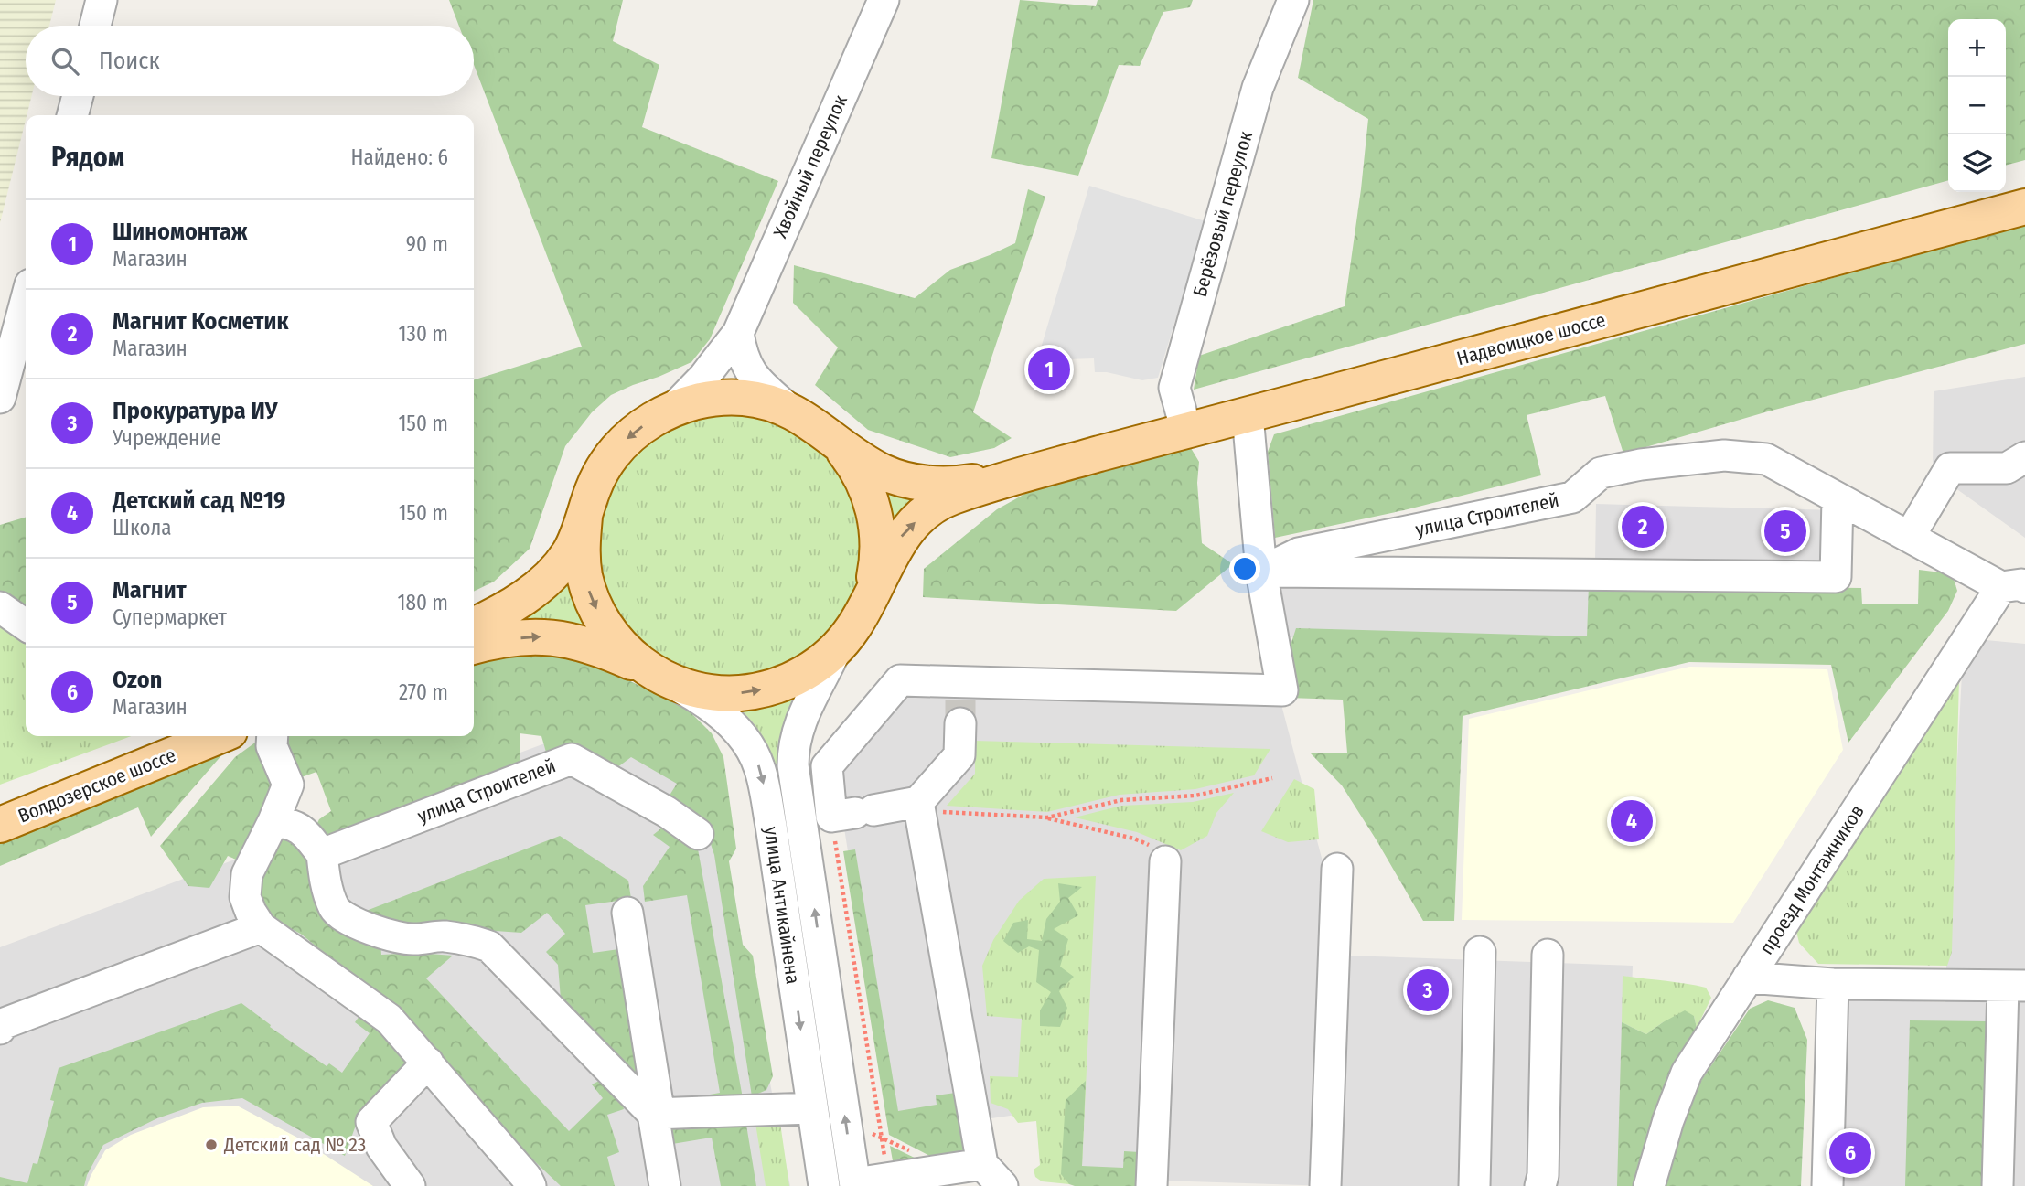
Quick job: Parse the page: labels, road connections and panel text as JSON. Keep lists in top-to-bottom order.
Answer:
{
  "streets": {
    "main road": ["Надвоицкое шоссе", "Волдозерское шоссе"],
    "street": [
      "Хвойный переулок",
      "Берёзовый переулок",
      "улица Строителей",
      "проезд Монтажников",
      "улица Антикайнена"
    ]
  },
  "crossings": [
    ["Берёзовый переулок", "Надвоицкое шоссе"],
    ["улица Строителей", "проезд Монтажников"]
  ],
  "places": ["Детский сад № 23"],
  "page": {
    "map_buttons": ["+", "−"],
    "search": "Поиск",
    "heading": ["Рядом", "Найдено: 6"],
    "list": [
      {
        "mark": "1",
        "name": "Шиномонтаж",
        "note": "Магазин",
        "value": "90 m"
      },
      {
        "mark": "2",
        "name": "Магнит Косметик",
        "note": "Магазин",
        "value": "130 m"
      },
      {
        "mark": "3",
        "name": "Прокуратура ИУ",
        "note": "Учреждение",
        "value": "150 m"
      },
      {
        "mark": "4",
        "name": "Детский сад №19",
        "note": "Школа",
        "value": "150 m"
      },
      {
        "mark": "5",
        "name": "Магнит",
        "note": "Супермаркет",
        "value": "180 m"
      },
      {
        "mark": "6",
        "name": "Ozon",
        "note": "Магазин",
        "value": "270 m"
      }
    ],
    "pins": [
      "1",
      "2",
      "5",
      "4",
      "3",
      "6"
    ]
  }
}
